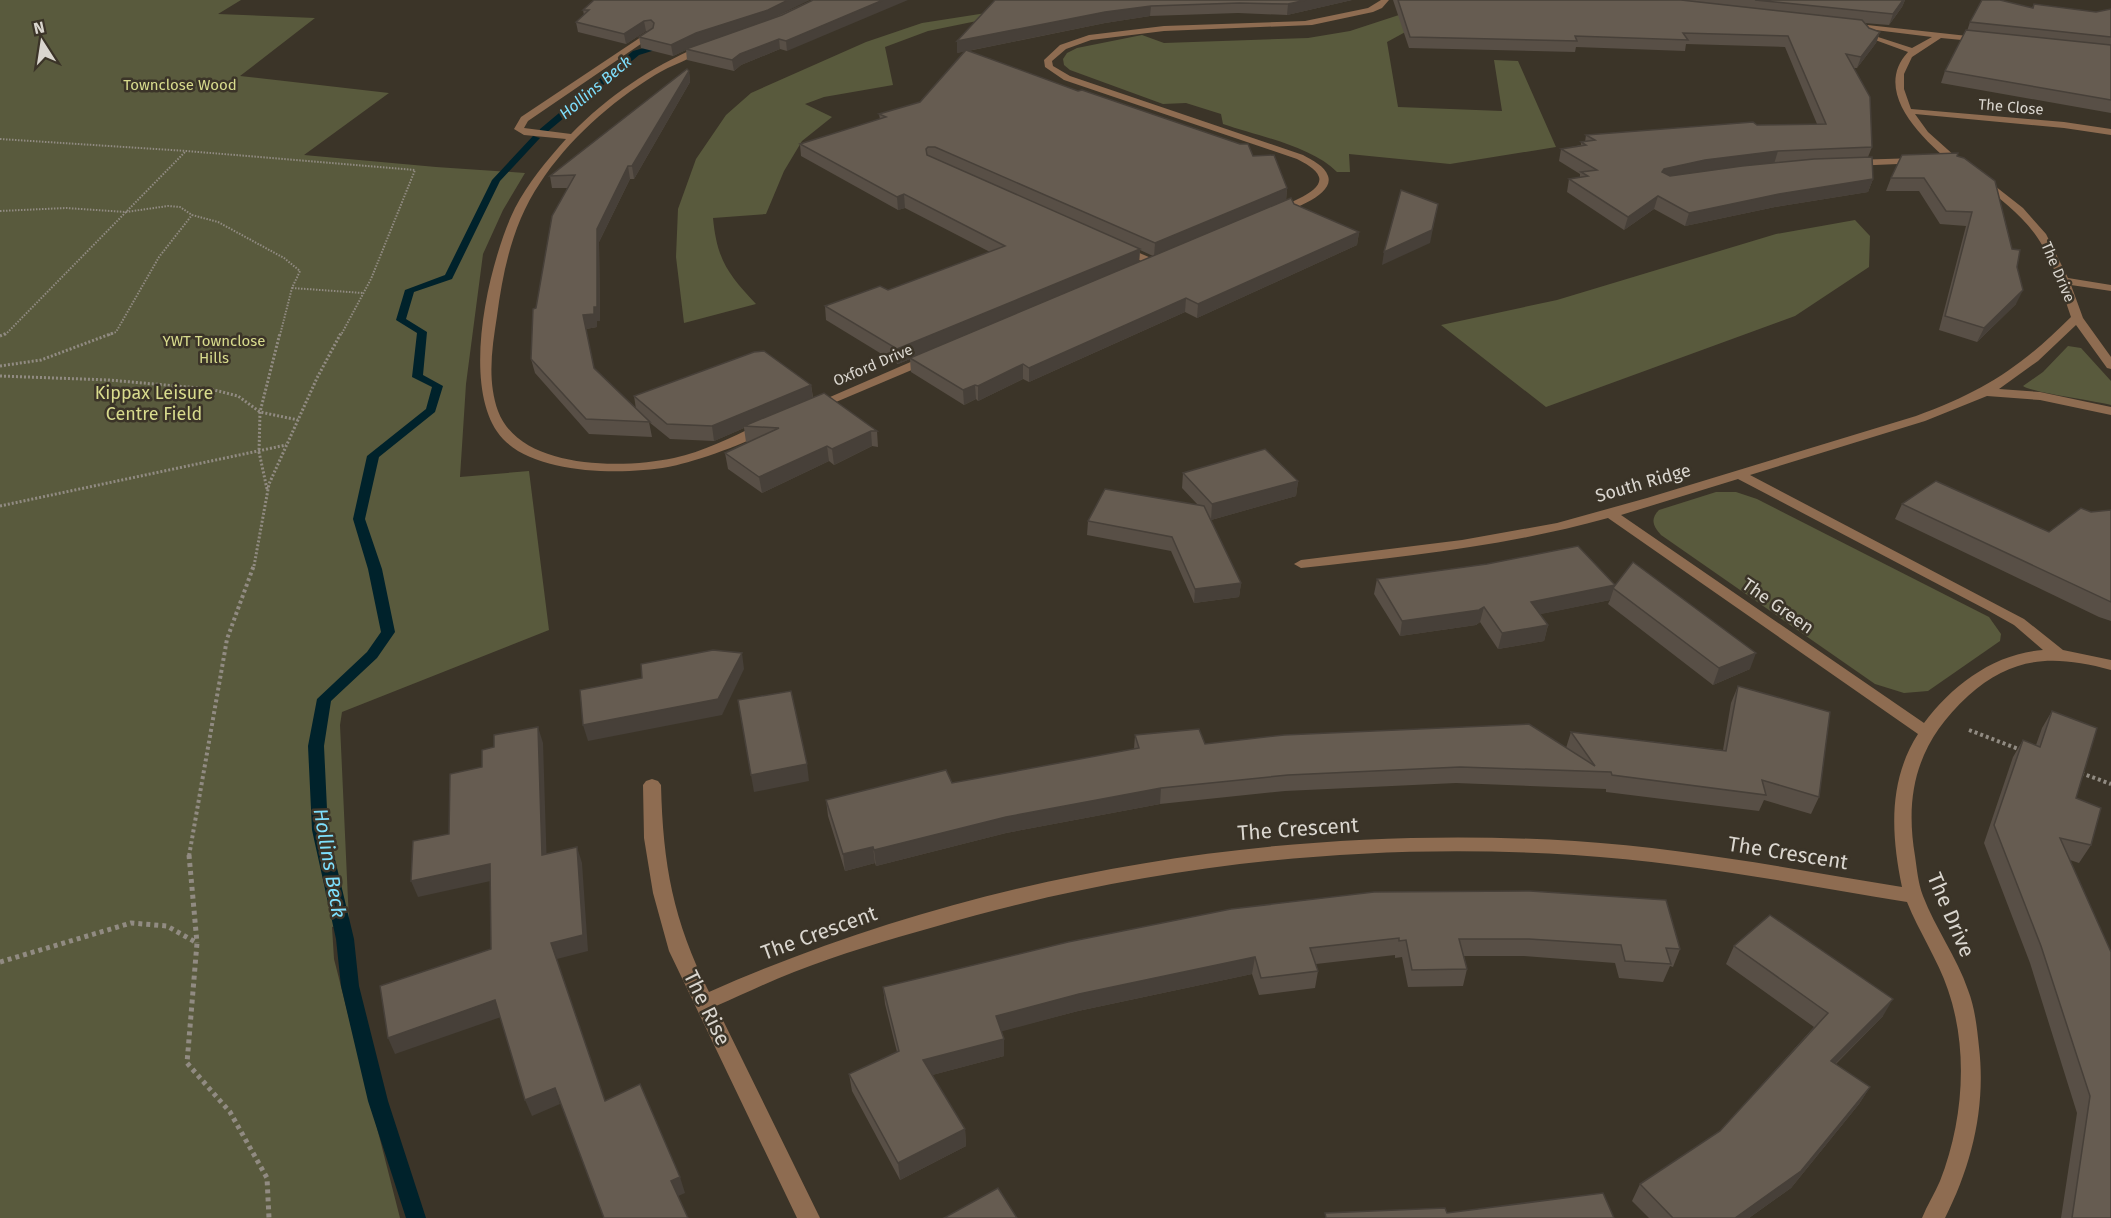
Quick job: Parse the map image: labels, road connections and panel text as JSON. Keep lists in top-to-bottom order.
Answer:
{
  "streets": {
    "street": [
      "The Close",
      "The Drive",
      "Oxford Drive",
      "South Ridge",
      "The Green",
      "The Crescent",
      "The Rise"
    ]
  },
  "crossings": [
    ["The Close", "The Drive"],
    ["The Drive", "South Ridge"],
    ["The Drive", "The Green"],
    ["The Drive", "The Crescent"],
    ["South Ridge", "The Green"],
    ["The Crescent", "The Rise"]
  ],
  "water": ["Hollins Beck"],
  "parks": ["Townclose Wood", "YWT Townclose Hills", "Kippax Leisure Centre Field"],
  "north": "top"
}
